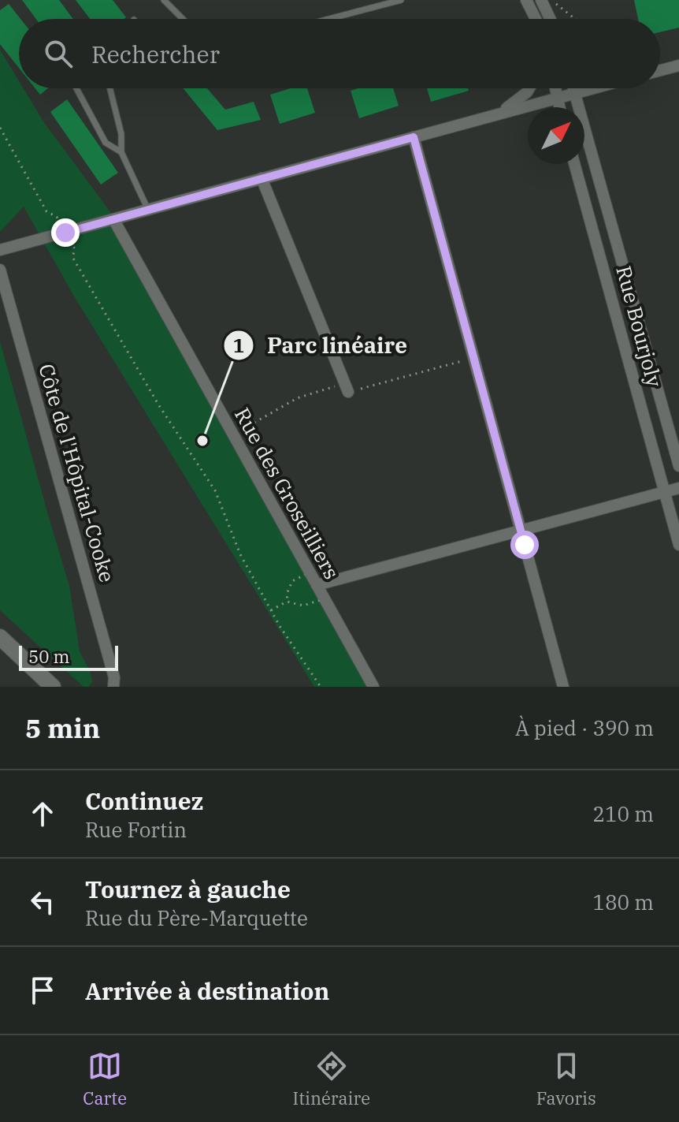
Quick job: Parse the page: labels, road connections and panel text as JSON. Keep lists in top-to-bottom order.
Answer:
{
  "streets": {
    "street": ["Rue Bourjoly", "Côte de l'Hôpital-Cooke", "Rue des Groseilliers"]
  },
  "places": ["Parc linéaire"],
  "scale_bar": "50 m",
  "north": "top right",
  "page": {
    "search": "Rechercher",
    "scale": "50 m",
    "heading": ["5 min", "À pied · 390 m"],
    "list": [
      ["Continuez", "Rue Fortin", "210 m"],
      ["Tournez à gauche", "Rue du Père-Marquette", "180 m"],
      "Arrivée à destination"
    ],
    "nav": ["Carte", "Itinéraire", "Favoris"]
  }
}
